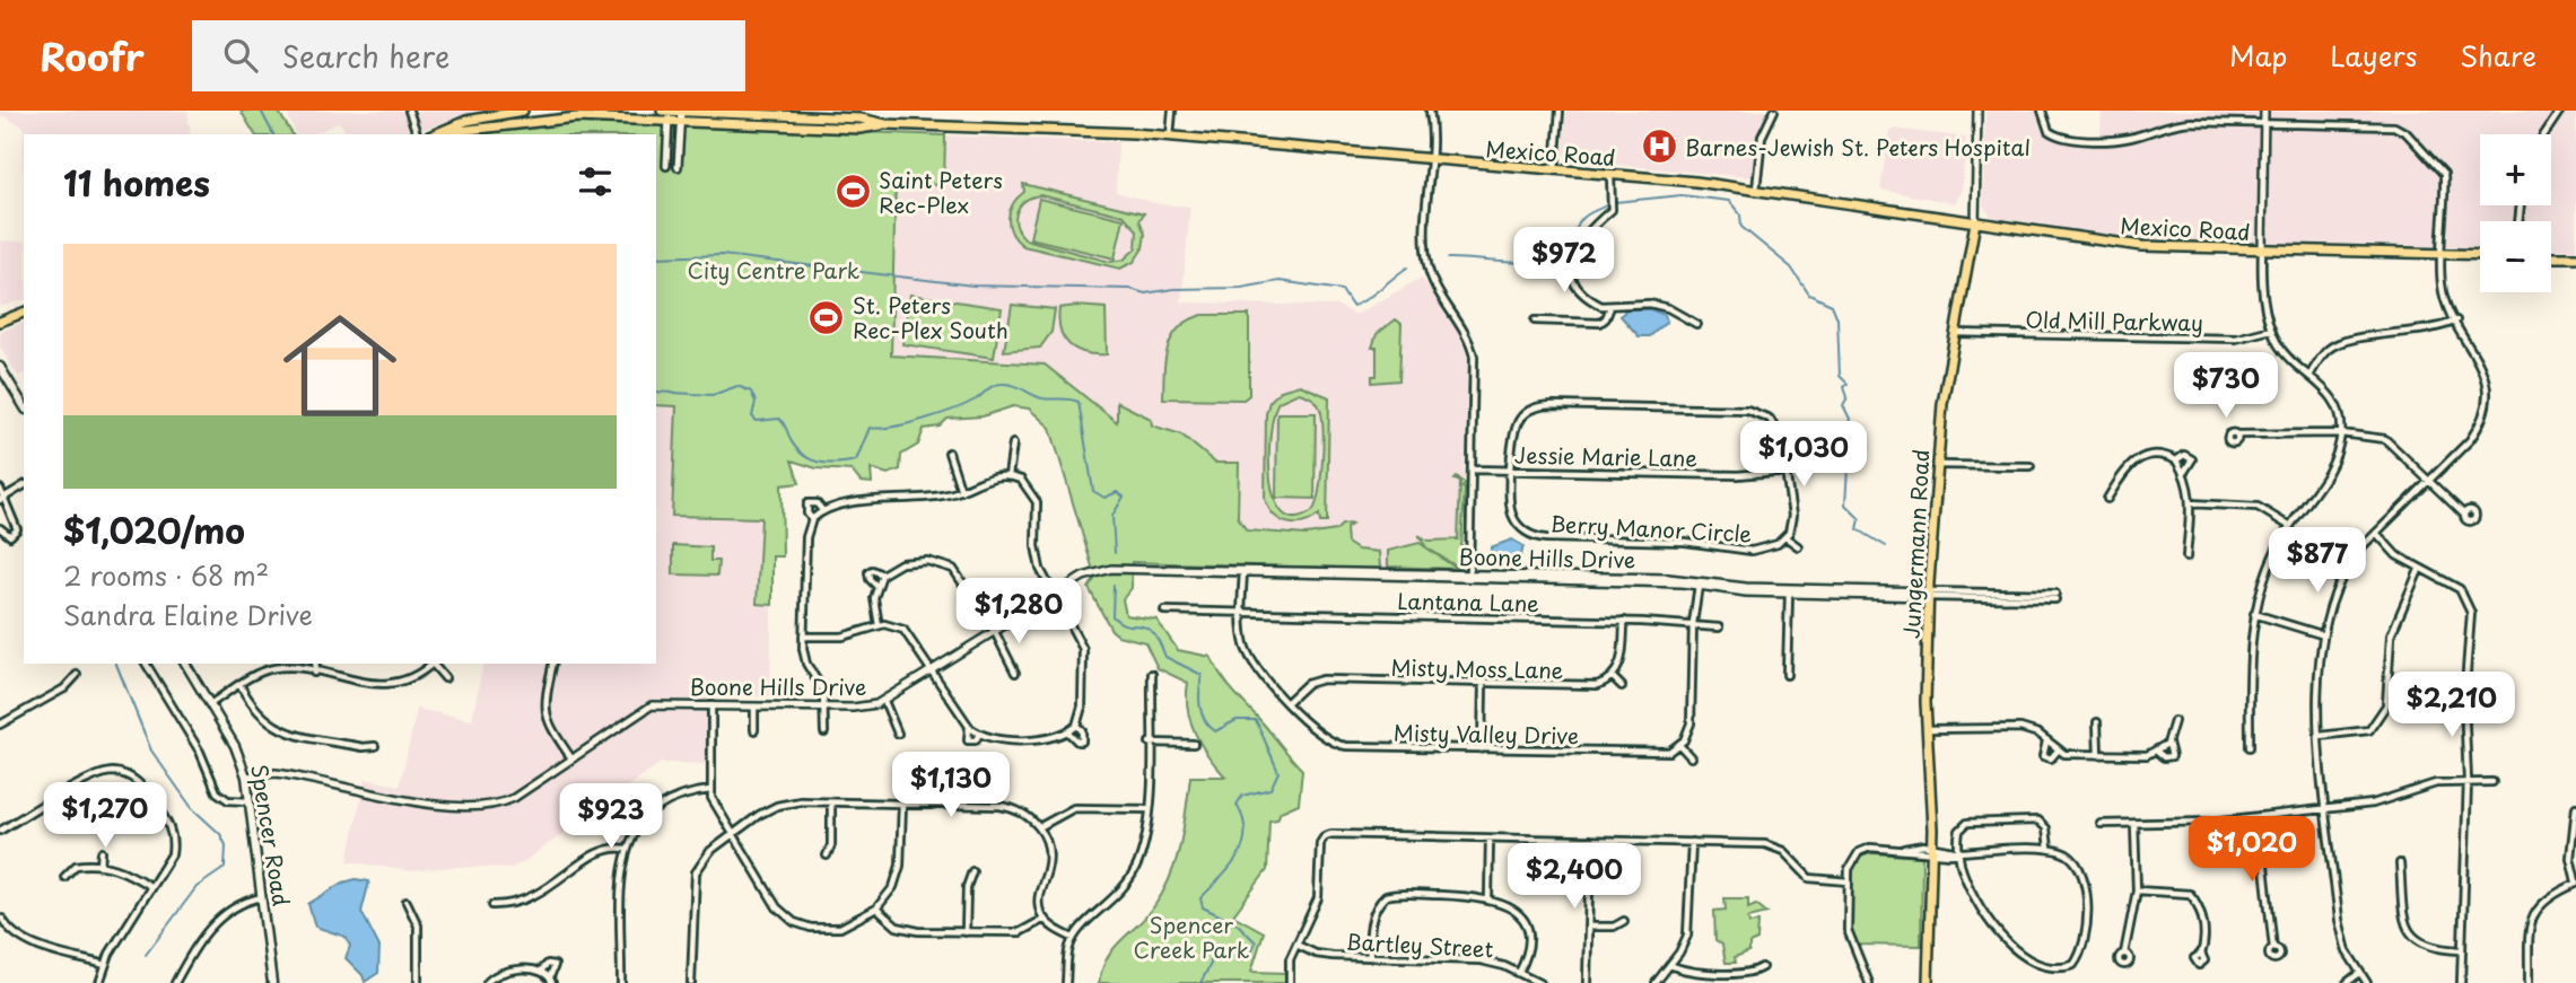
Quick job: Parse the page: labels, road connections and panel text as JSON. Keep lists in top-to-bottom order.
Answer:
{
  "streets": {
    "main road": ["Mexico Road", "Jungermann Road", "Spencer Road"],
    "street": [
      "Old Mill Parkway",
      "Jessie Marie Lane",
      "Berry Manor Circle",
      "Boone Hills Drive",
      "Lantana Lane",
      "Misty Moss Lane",
      "Misty Valley Drive",
      "Bartley Street"
    ]
  },
  "crossings": [
    ["Mexico Road", "Jungermann Road"],
    ["Old Mill Parkway", "Jungermann Road"],
    ["Jessie Marie Lane", "Berry Manor Circle"],
    ["Jungermann Road", "Boone Hills Drive"],
    ["Boone Hills Drive", "Misty Valley Drive"],
    ["Boone Hills Drive", "Spencer Road"],
    ["Lantana Lane", "Misty Valley Drive"],
    ["Misty Moss Lane", "Misty Valley Drive"]
  ],
  "parks": ["City Centre Park", "Spencer Creek Park"],
  "places": {
    "hospital": ["Barnes-Jewish St. Peters Hospital"],
    "sports": ["Saint Peters Rec-Plex", "St. Peters Rec-Plex South"]
  },
  "page": {
    "header": "Roofr",
    "search": "Search here",
    "nav": ["Map", "Layers", "Share"],
    "map_buttons": ["+", "−"],
    "heading": "11 homes",
    "price": [
      "$972",
      "$730",
      "$1,030",
      "$877",
      "$1,280",
      "$2,210",
      "$1,130",
      "$1,270",
      "$923",
      "$1,020",
      "$2,400"
    ],
    "list": [
      {
        "name": "$1,020/mo",
        "note": "2 rooms · 68 m² · Sandra Elaine Drive"
      }
    ]
  }
}
